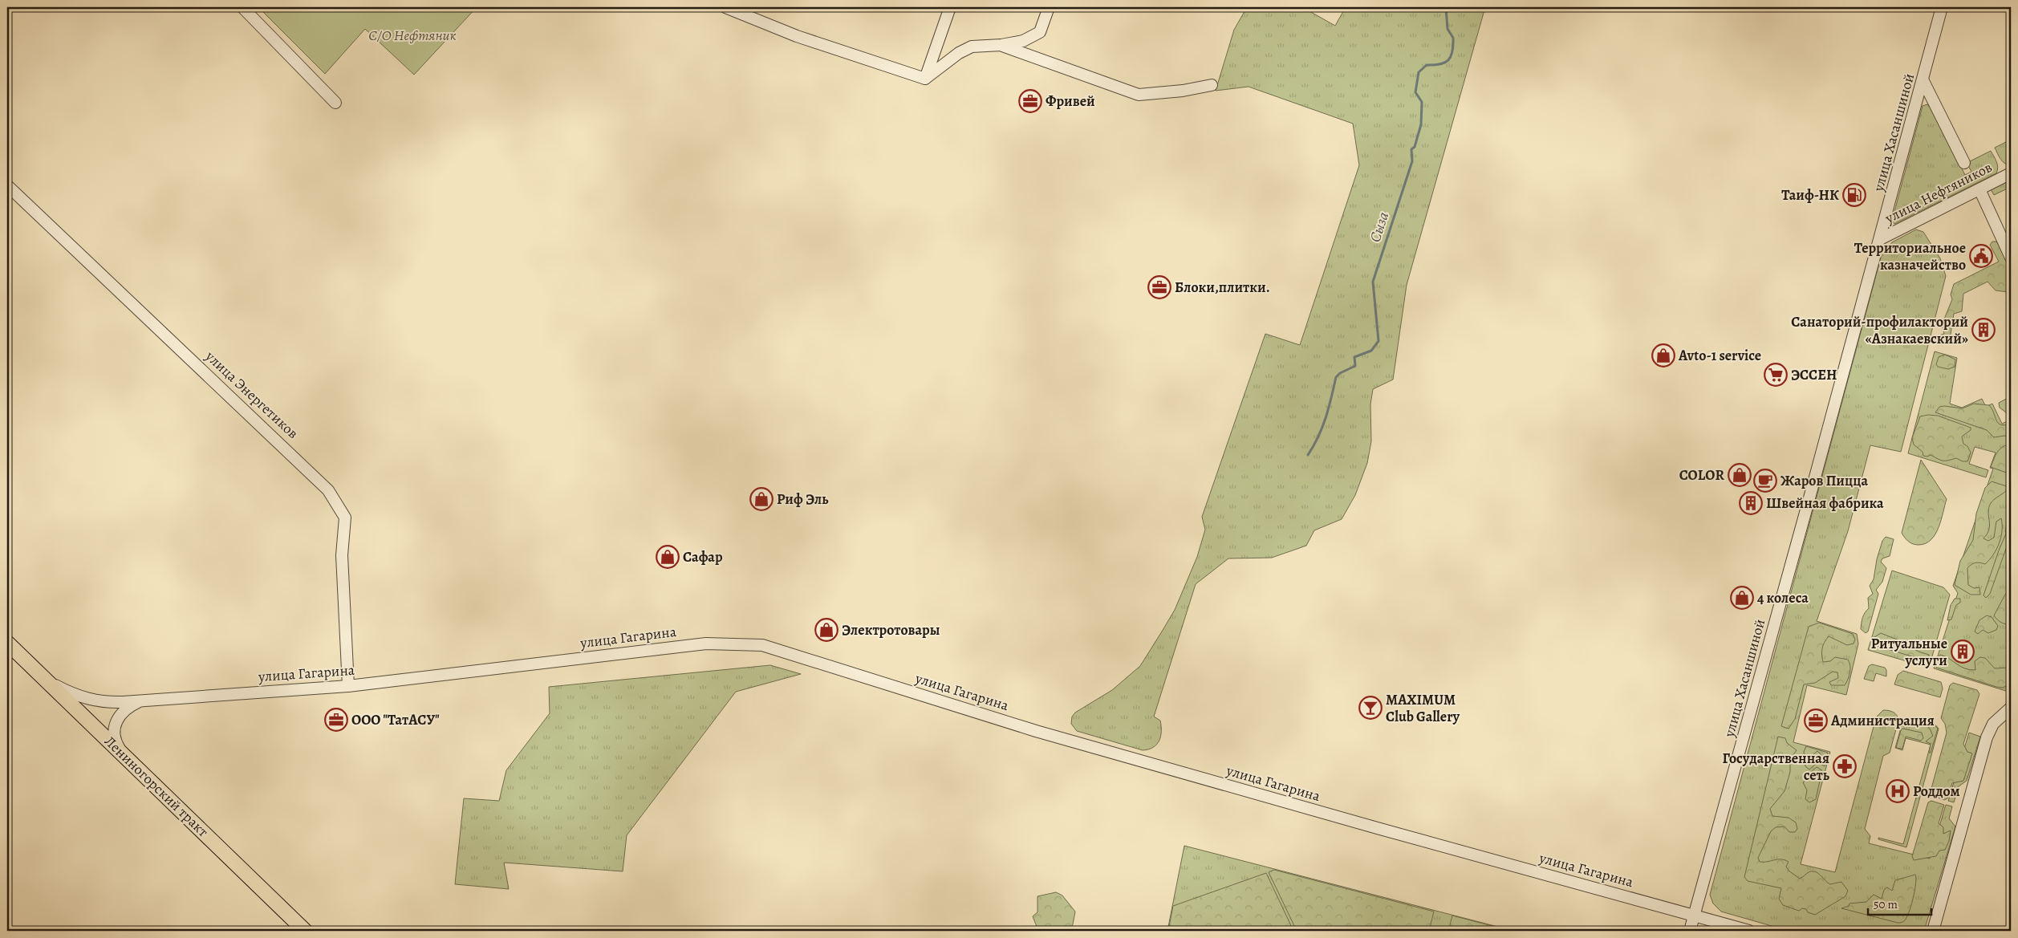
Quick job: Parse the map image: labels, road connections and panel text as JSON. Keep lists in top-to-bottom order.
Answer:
{
  "streets": {
    "main road": ["Лениногорский тракт"],
    "street": [
      "улица Хасаншиной",
      "улица Нефтяников",
      "улица Энергетиков",
      "улица Гагарина"
    ]
  },
  "crossings": [
    ["улица Хасаншиной", "улица Нефтяников"],
    ["улица Хасаншиной", "улица Гагарина"],
    ["улица Энергетиков", "улица Гагарина"],
    ["улица Гагарина", "Лениногорский тракт"]
  ],
  "water": ["Сыза"],
  "parks": ["С/О Нефтяник"],
  "places": {
    "office": [
      "Фривей",
      "Блоки,плитки.",
      "ООО \"ТатАСУ\"",
      "Администрация"
    ],
    "fuel station": ["Таиф-НК"],
    "public building": ["Территориальное казначейство"],
    "building": ["Санаторий-профилакторий «Азнакаевский»", "Швейная фабрика", "Ритуальные услуги"],
    "shop": [
      "Avto-1 service",
      "COLOR",
      "Риф Эль",
      "Сафар",
      "4 колеса",
      "Электротовары"
    ],
    "supermarket": ["ЭССЕН"],
    "cafe": ["Жаров Пицца"],
    "bar": ["MAXIMUM Club Gallery"],
    "pharmacy": ["Государственная сеть"],
    "hospital": ["Роддом"]
  },
  "scale_bar": "50 m"
}
